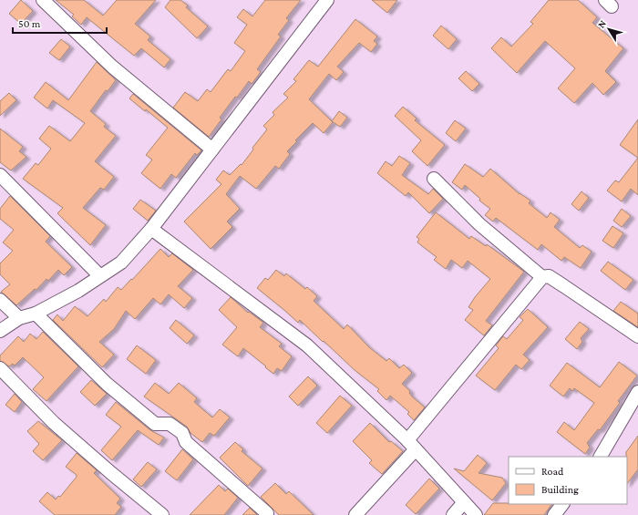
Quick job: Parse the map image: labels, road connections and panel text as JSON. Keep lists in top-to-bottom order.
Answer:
{
  "legend": ["Road", "Building"],
  "scale_bar": "50 m",
  "north": "top left"
}
